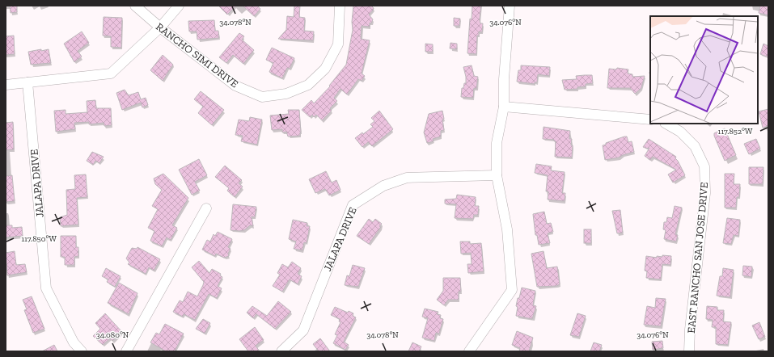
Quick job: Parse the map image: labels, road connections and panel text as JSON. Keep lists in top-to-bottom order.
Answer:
{
  "streets": {
    "street": ["RANCHO SIMI DRIVE", "JALAPA DRIVE", "EAST RANCHO SAN JOSE DRIVE"]
  },
  "coordinates": [
    "34.078°N",
    "34.076°N",
    "117.852°W",
    "117.850°W",
    "34.080°N"
  ]
}
